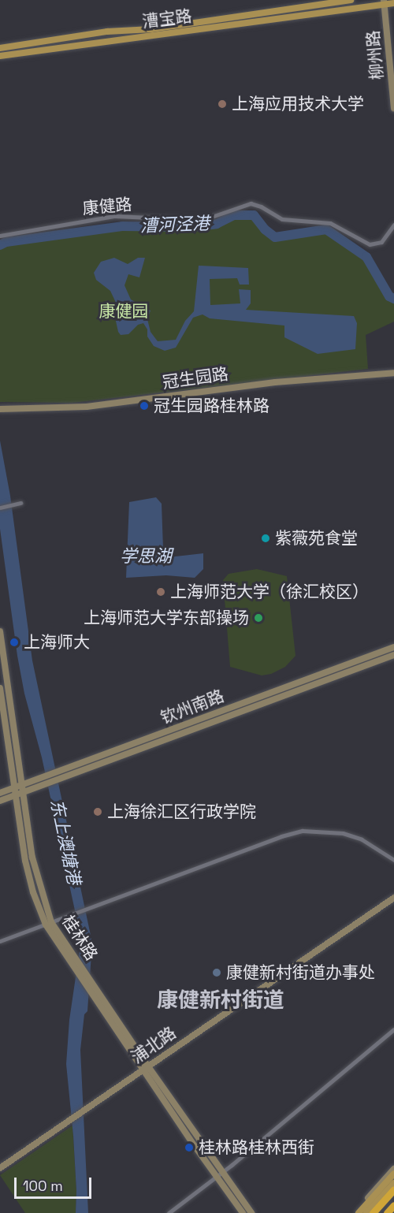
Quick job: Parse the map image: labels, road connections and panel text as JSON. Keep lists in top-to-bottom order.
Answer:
{
  "streets": {
    "main road": ["漕宝路"],
    "street": [
      "柳州路",
      "康健路",
      "冠生园路",
      "钦州南路",
      "桂林路",
      "浦北路"
    ]
  },
  "crossings": [
    ["漕宝路", "柳州路"],
    ["钦州南路", "桂林路"],
    ["桂林路", "浦北路"]
  ],
  "districts": ["康健新村街道"],
  "water": ["漕河泾港", "学思湖", "东上澳塘港"],
  "parks": ["康健园"],
  "places": [
    "上海应用技术大学",
    "冠生园路桂林路",
    "紫薇苑食堂",
    "上海师范大学（徐汇校区）",
    "上海师范大学东部操场",
    "上海师大",
    "上海徐汇区行政学院",
    "康健新村街道办事处",
    "桂林路桂林西街"
  ],
  "scale_bar": "100 m"
}
